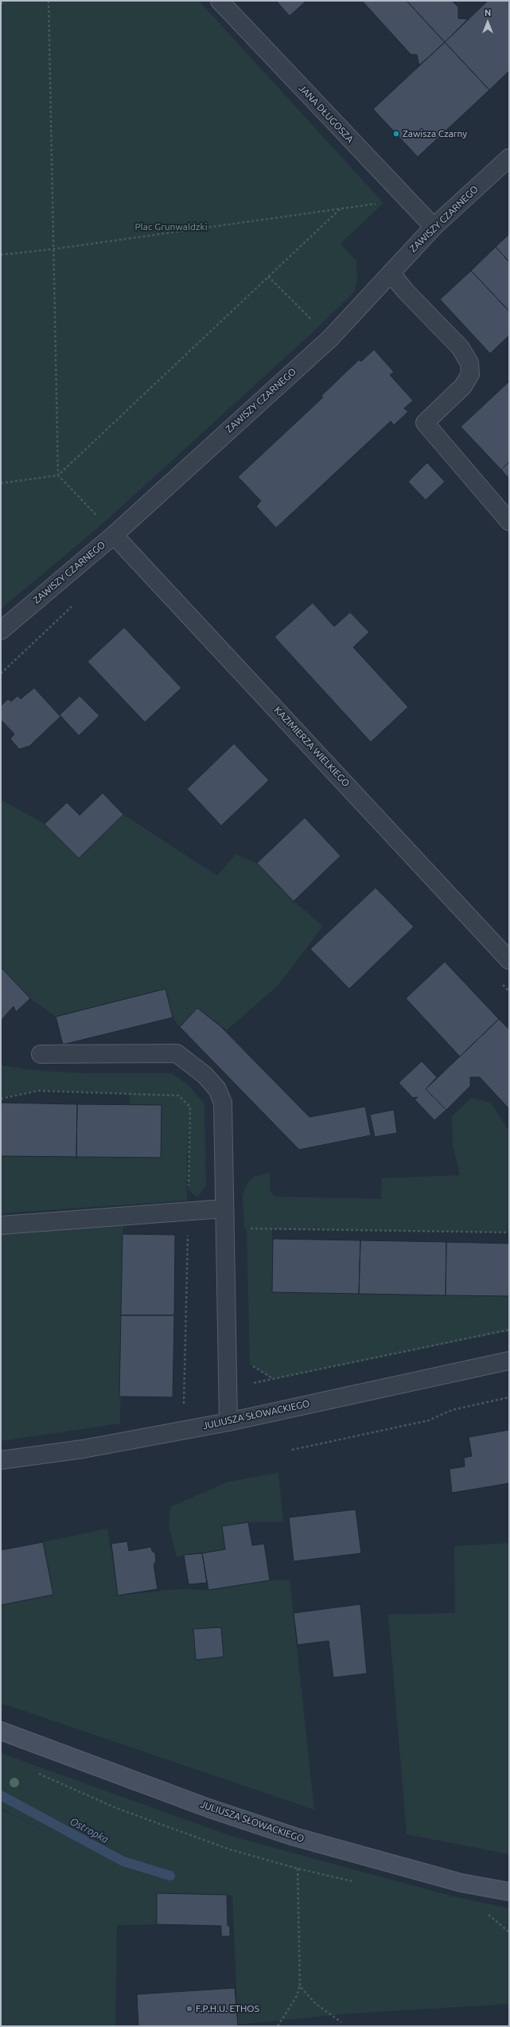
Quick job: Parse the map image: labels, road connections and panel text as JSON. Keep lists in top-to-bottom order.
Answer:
{
  "streets": {
    "main road": ["JULIUSZA SŁOWACKIEGO"],
    "street": ["JANA DŁUGOSZA", "ZAWISZY CZARNEGO", "KAZIMIERZA WIELKIEGO"]
  },
  "crossings": [
    ["JANA DŁUGOSZA", "ZAWISZY CZARNEGO"],
    ["ZAWISZY CZARNEGO", "KAZIMIERZA WIELKIEGO"]
  ],
  "water": ["Ostropka"],
  "parks": ["Plac Grunwaldzki"],
  "places": ["Zawisza Czarny", "F.P.H.U. ETHOS"],
  "north": "top"
}
